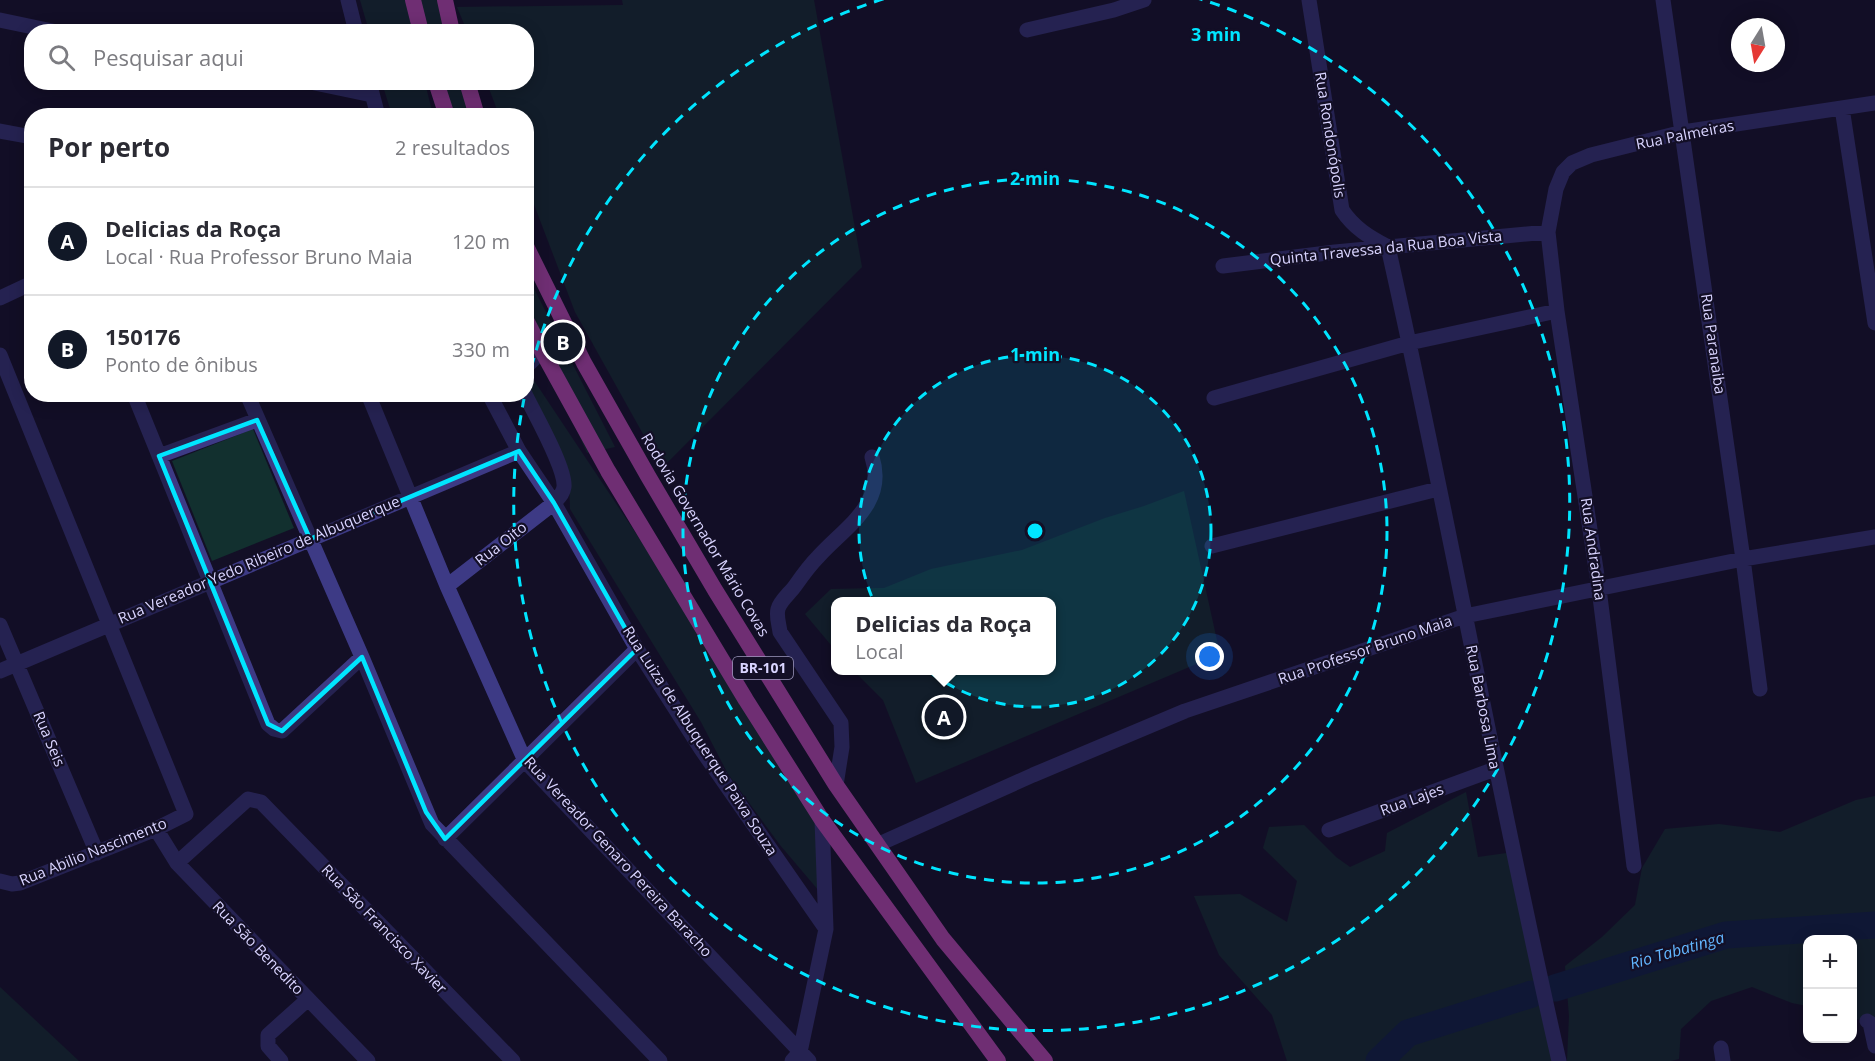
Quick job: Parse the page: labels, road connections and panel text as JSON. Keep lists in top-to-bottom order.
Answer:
{
  "streets": {
    "highway": ["Rodovia Governador Mário Covas", "BR-101"],
    "street": [
      "Rua Rondonópolis",
      "Rua Palmeiras",
      "Quinta Travessa da Rua Boa Vista",
      "Rua Paranaiba",
      "Rua Oito",
      "Rua Andradina",
      "Rua Vereador Yedo Ribeiro de Albuquerque",
      "Rua Professor Bruno Maia",
      "Rua Barbosa Lima",
      "Rua Seis",
      "Rua Luiza de Albuquerque Paiva Souza",
      "Rua Lajes",
      "Rua Abilio Nascimento",
      "Rua Vereador Genaro Pereira Baracho",
      "Rua São Francisco Xavier",
      "Rua São Benedito"
    ]
  },
  "crossings": [
    ["Rua Rondonópolis", "Quinta Travessa da Rua Boa Vista"],
    ["Rua Rondonópolis", "Rua Barbosa Lima"],
    ["Rua Palmeiras", "Quinta Travessa da Rua Boa Vista"],
    ["Rua Palmeiras", "Rua Paranaiba"],
    ["Rua Palmeiras", "Rua Andradina"],
    ["Quinta Travessa da Rua Boa Vista", "Rua Andradina"],
    ["Quinta Travessa da Rua Boa Vista", "Rua Barbosa Lima"],
    ["Rua Paranaiba", "Rua Professor Bruno Maia"],
    ["Rodovia Governador Mário Covas", "Rua Professor Bruno Maia"],
    ["Rua Oito", "Rua Luiza de Albuquerque Paiva Souza"],
    ["Rua Oito", "Rua Vereador Genaro Pereira Baracho"],
    ["Rua Andradina", "Rua Professor Bruno Maia"],
    ["Rua Vereador Yedo Ribeiro de Albuquerque", "Rua Seis"],
    ["Rua Vereador Yedo Ribeiro de Albuquerque", "Rua Luiza de Albuquerque Paiva Souza"],
    ["Rua Vereador Yedo Ribeiro de Albuquerque", "Rua Abilio Nascimento"],
    ["Rua Vereador Yedo Ribeiro de Albuquerque", "Rua Vereador Genaro Pereira Baracho"],
    ["Rua Professor Bruno Maia", "Rua Barbosa Lima"],
    ["Rua Barbosa Lima", "Rua Lajes"],
    ["Rua Seis", "Rua Abilio Nascimento"],
    ["Rua Abilio Nascimento", "Rua São Benedito"],
    ["Rua São Francisco Xavier", "Rua São Benedito"]
  ],
  "water": ["Rio Tabatinga"],
  "north": "bottom",
  "page": {
    "search": "Pesquisar aqui",
    "heading": ["Por perto", "2 resultados"],
    "list": [
      {
        "mark": "A",
        "name": "Delicias da Roça",
        "note": "Local · Rua Professor Bruno Maia",
        "value": "120 m"
      },
      {
        "mark": "B",
        "name": "150176",
        "note": "Ponto de ônibus",
        "value": "330 m"
      }
    ],
    "pins": ["B", "A"],
    "popup": ["Delicias da Roça", "Local"],
    "map_buttons": ["+", "−"]
  },
  "rings": ["3 min", "2 min", "1 min"]
}
